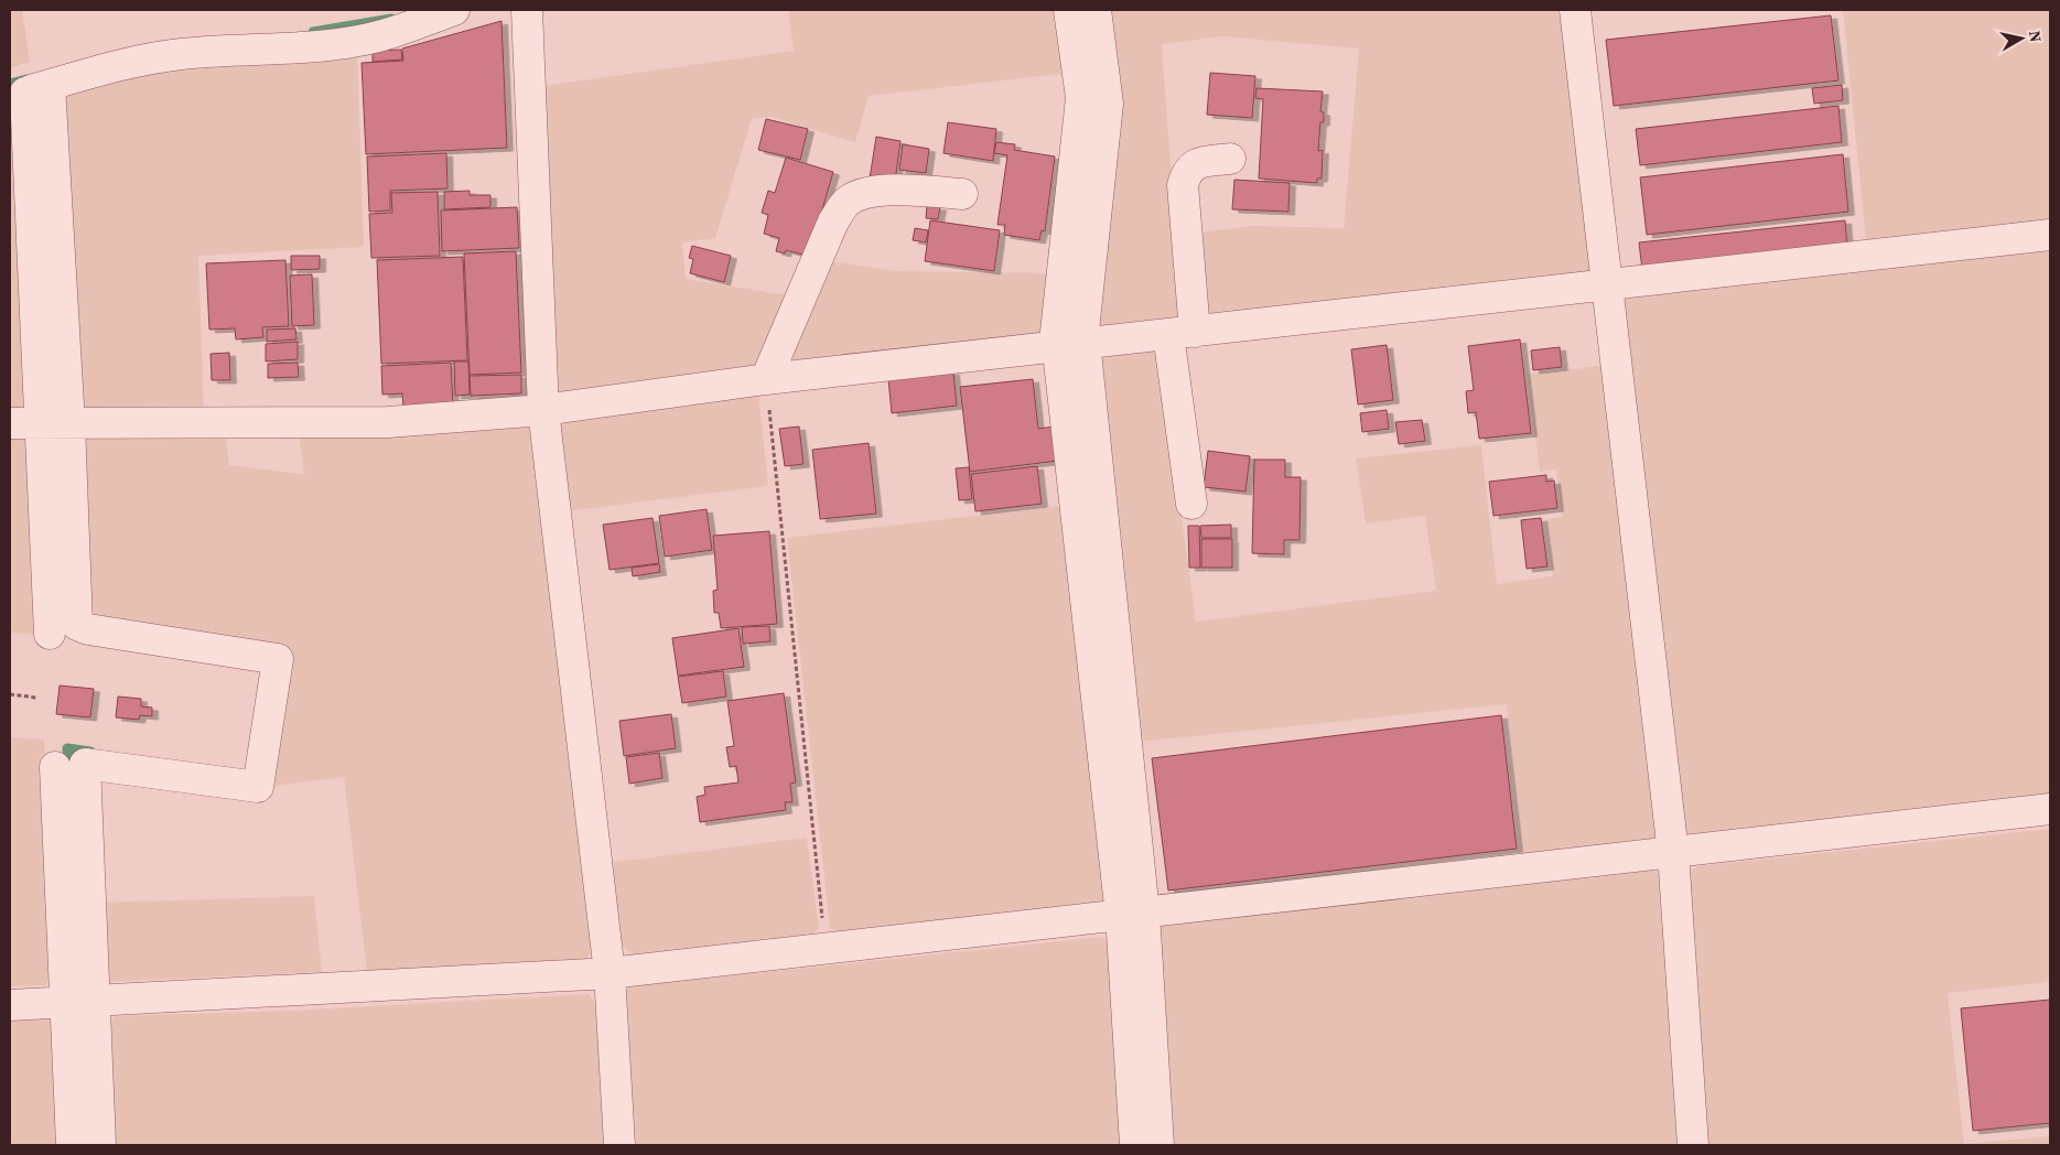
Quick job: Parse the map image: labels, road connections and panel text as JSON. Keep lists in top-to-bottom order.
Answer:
{
  "north": "right"
}
